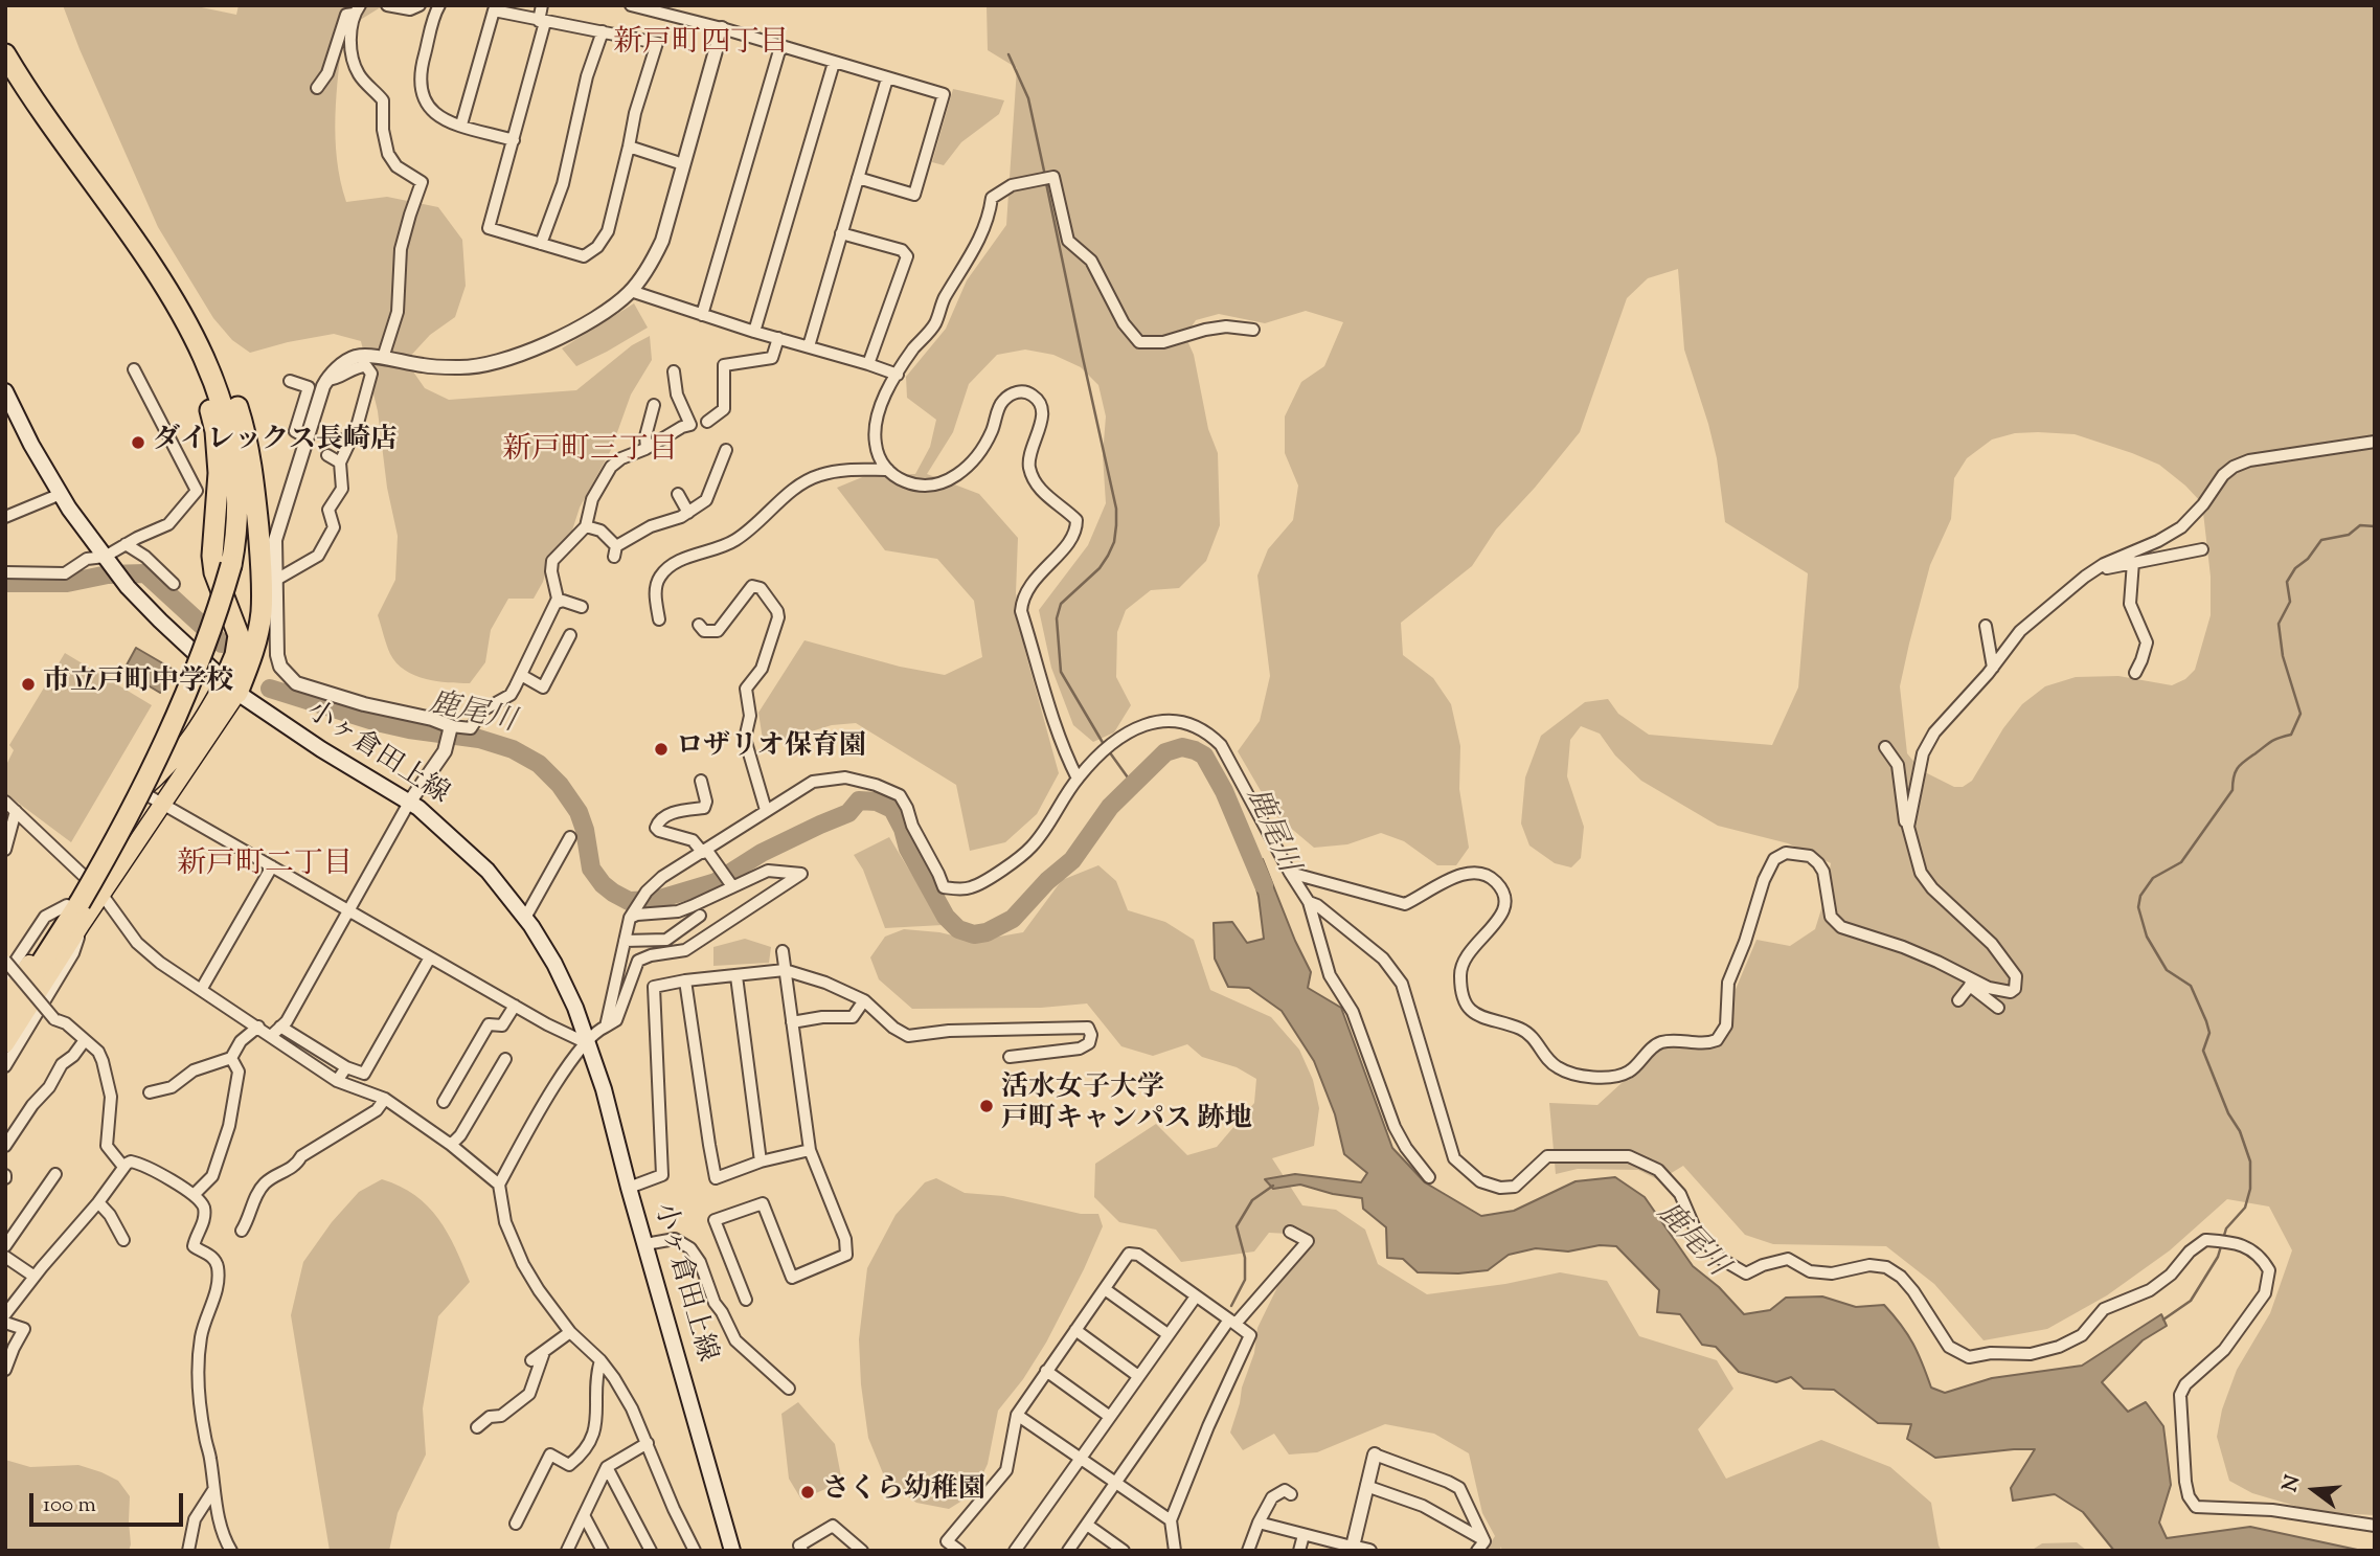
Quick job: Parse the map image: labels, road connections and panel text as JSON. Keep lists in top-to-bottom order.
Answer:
{
  "streets": {
    "main road": ["小ヶ倉田上線"]
  },
  "districts": ["新戸町四丁目", "新戸町三丁目", "新戸町二丁目"],
  "water": ["鹿尾川"],
  "places": [
    "ダイレックス長崎店",
    "市立戸町中学校",
    "ロザリオ保育園",
    "活水女子大学 戸町キャンパス 跡地",
    "さくら幼稚園"
  ],
  "scale_bar": "100 m",
  "north": "left"
}
